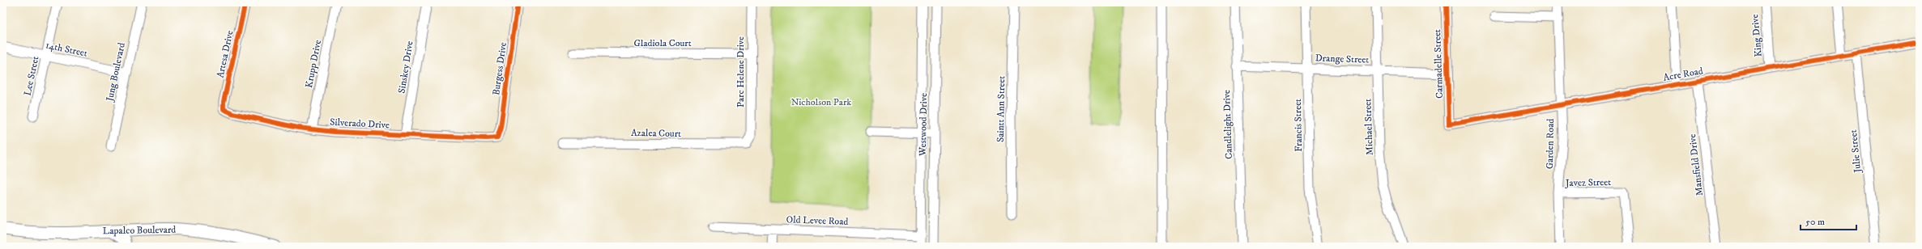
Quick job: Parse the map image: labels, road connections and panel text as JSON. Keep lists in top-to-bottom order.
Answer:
{
  "streets": {
    "main road": ["Lapalco Boulevard"],
    "street": [
      "King Drive",
      "Gladiola Court",
      "14th Street",
      "Artesa Drive",
      "Drange Street",
      "Krupp Drive",
      "Carmadelle Street",
      "Sinskey Drive",
      "Burgess Drive",
      "Jung Boulevard",
      "Parc Helene Drive",
      "Acre Road",
      "Lee Street",
      "Saintt Ann Street",
      "Silverado Drive",
      "Westwood Drive",
      "Candlelight Drive",
      "Francis Street",
      "Michael Street",
      "Azalea Court",
      "Garden Road",
      "Julie Street",
      "Mansfield Drive",
      "Javez Street",
      "Old Levee Road"
    ]
  },
  "crossings": [
    ["King Drive", "Acre Road"],
    ["Gladiola Court", "Parc Helene Drive"],
    ["14th Street", "Jung Boulevard"],
    ["14th Street", "Lee Street"],
    ["Artesa Drive", "Silverado Drive"],
    ["Drange Street", "Carmadelle Street"],
    ["Drange Street", "Candlelight Drive"],
    ["Drange Street", "Francis Street"],
    ["Drange Street", "Michael Street"],
    ["Krupp Drive", "Silverado Drive"],
    ["Carmadelle Street", "Acre Road"],
    ["Sinskey Drive", "Silverado Drive"],
    ["Burgess Drive", "Silverado Drive"],
    ["Parc Helene Drive", "Azalea Court"],
    ["Acre Road", "Garden Road"],
    ["Acre Road", "Julie Street"],
    ["Acre Road", "Mansfield Drive"],
    ["Westwood Drive", "Old Levee Road"],
    ["Garden Road", "Javez Street"]
  ],
  "parks": ["Nicholson Park"],
  "scale_bar": "50 m"
}
